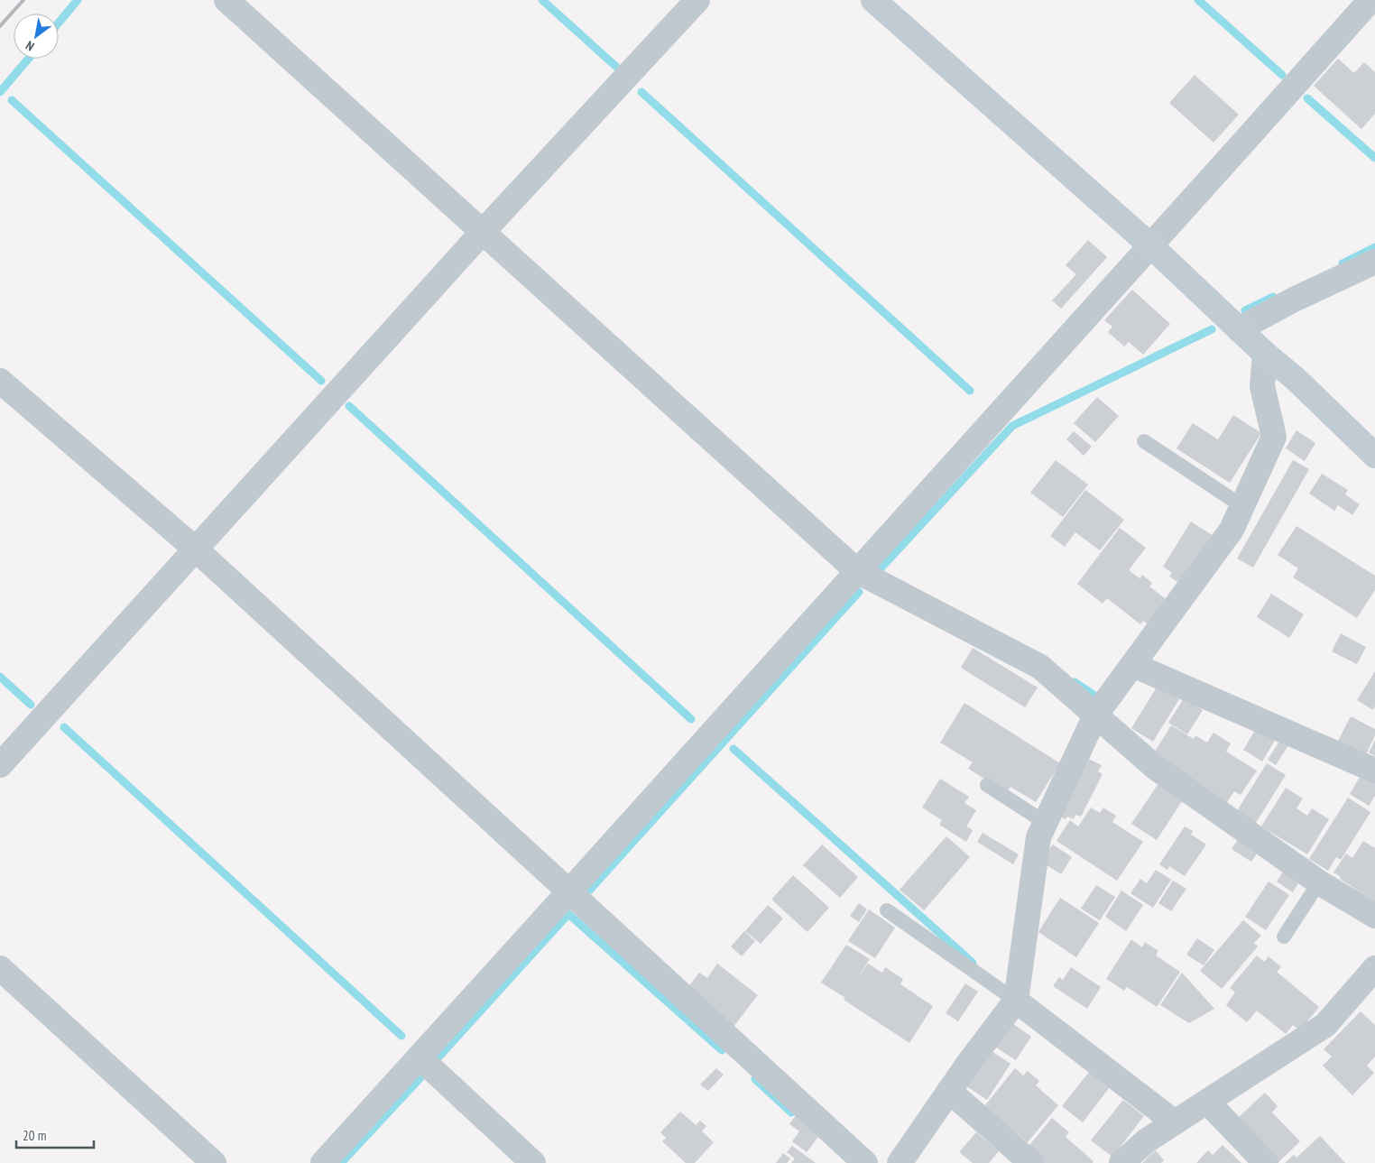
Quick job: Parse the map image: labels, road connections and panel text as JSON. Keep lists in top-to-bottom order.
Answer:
{
  "scale_bar": "20 m",
  "north": "bottom left"
}
